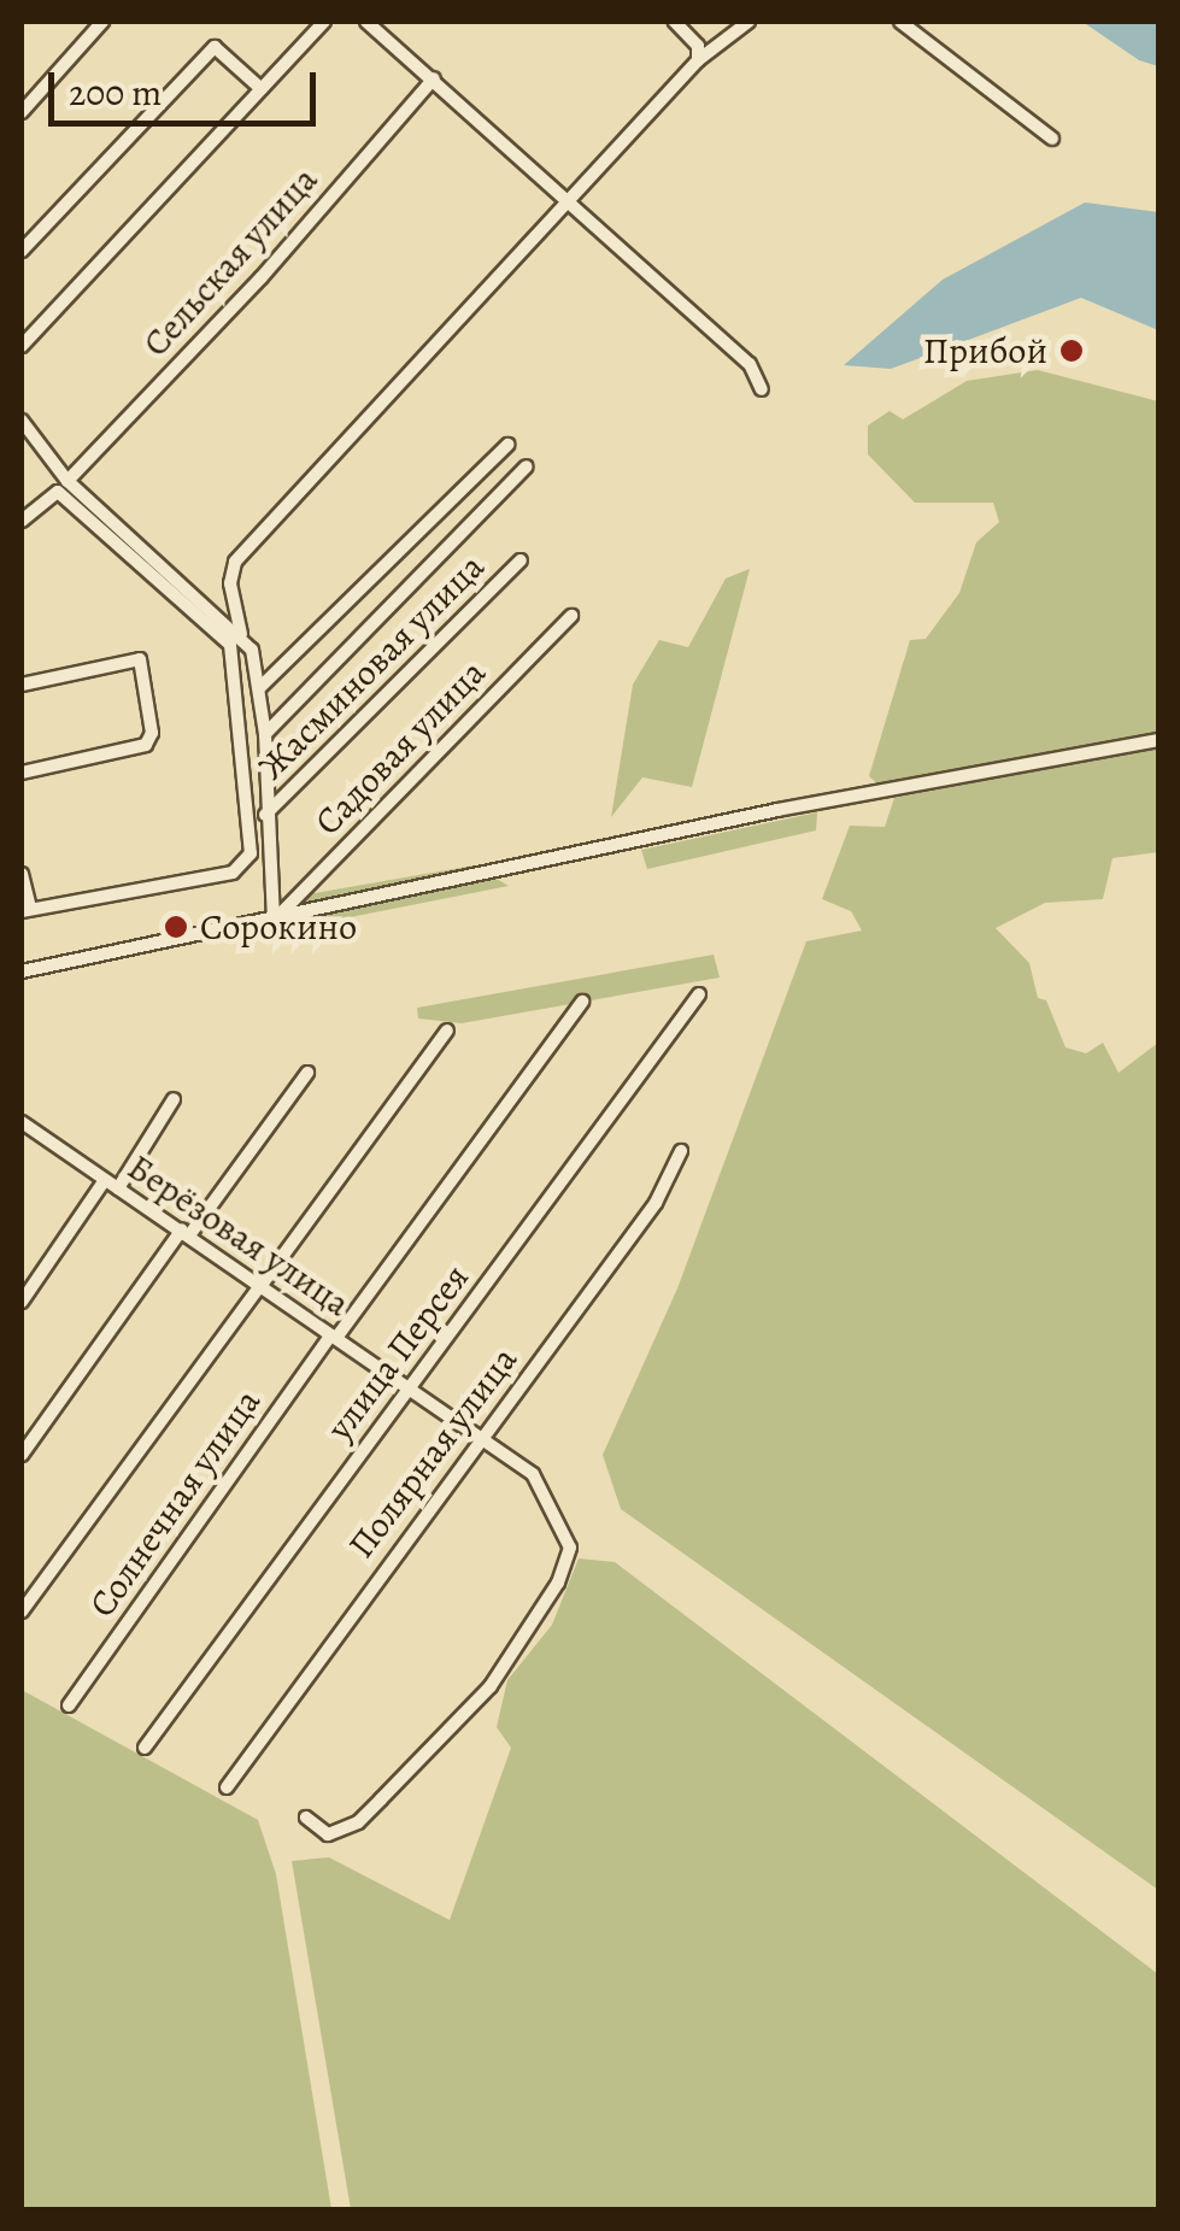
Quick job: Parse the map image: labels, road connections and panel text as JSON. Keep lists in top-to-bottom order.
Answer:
{
  "streets": {
    "street": [
      "Сельская улица",
      "Жасминовая улица",
      "Садовая улица",
      "Берёзовая улица",
      "улица Персея",
      "Полярная улица",
      "Солнечная улица"
    ]
  },
  "crossings": [
    ["Берёзовая улица", "улица Персея"],
    ["Берёзовая улица", "Полярная улица"],
    ["Берёзовая улица", "Солнечная улица"]
  ],
  "places": ["Прибой", "Сорокино"],
  "scale_bar": "200 m"
}
